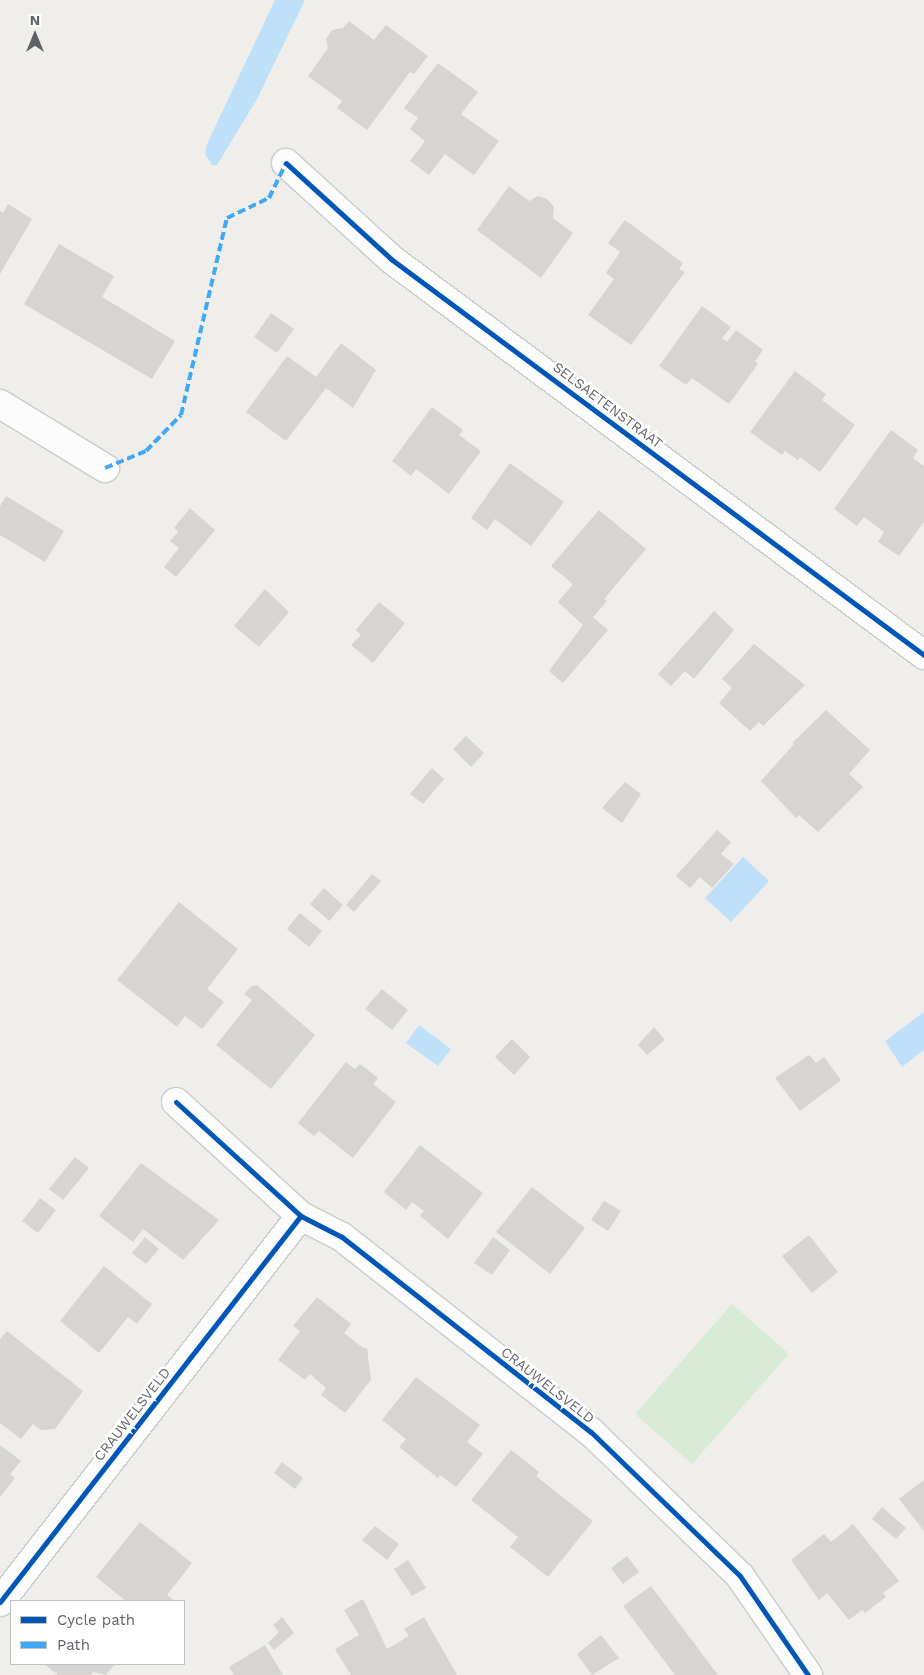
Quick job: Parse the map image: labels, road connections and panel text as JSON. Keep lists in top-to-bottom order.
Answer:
{
  "streets": {
    "street": ["SELSAETENSTRAAT", "CRAUWELSVELD"]
  },
  "legend": ["Cycle path", "Path"],
  "north": "top"
}
